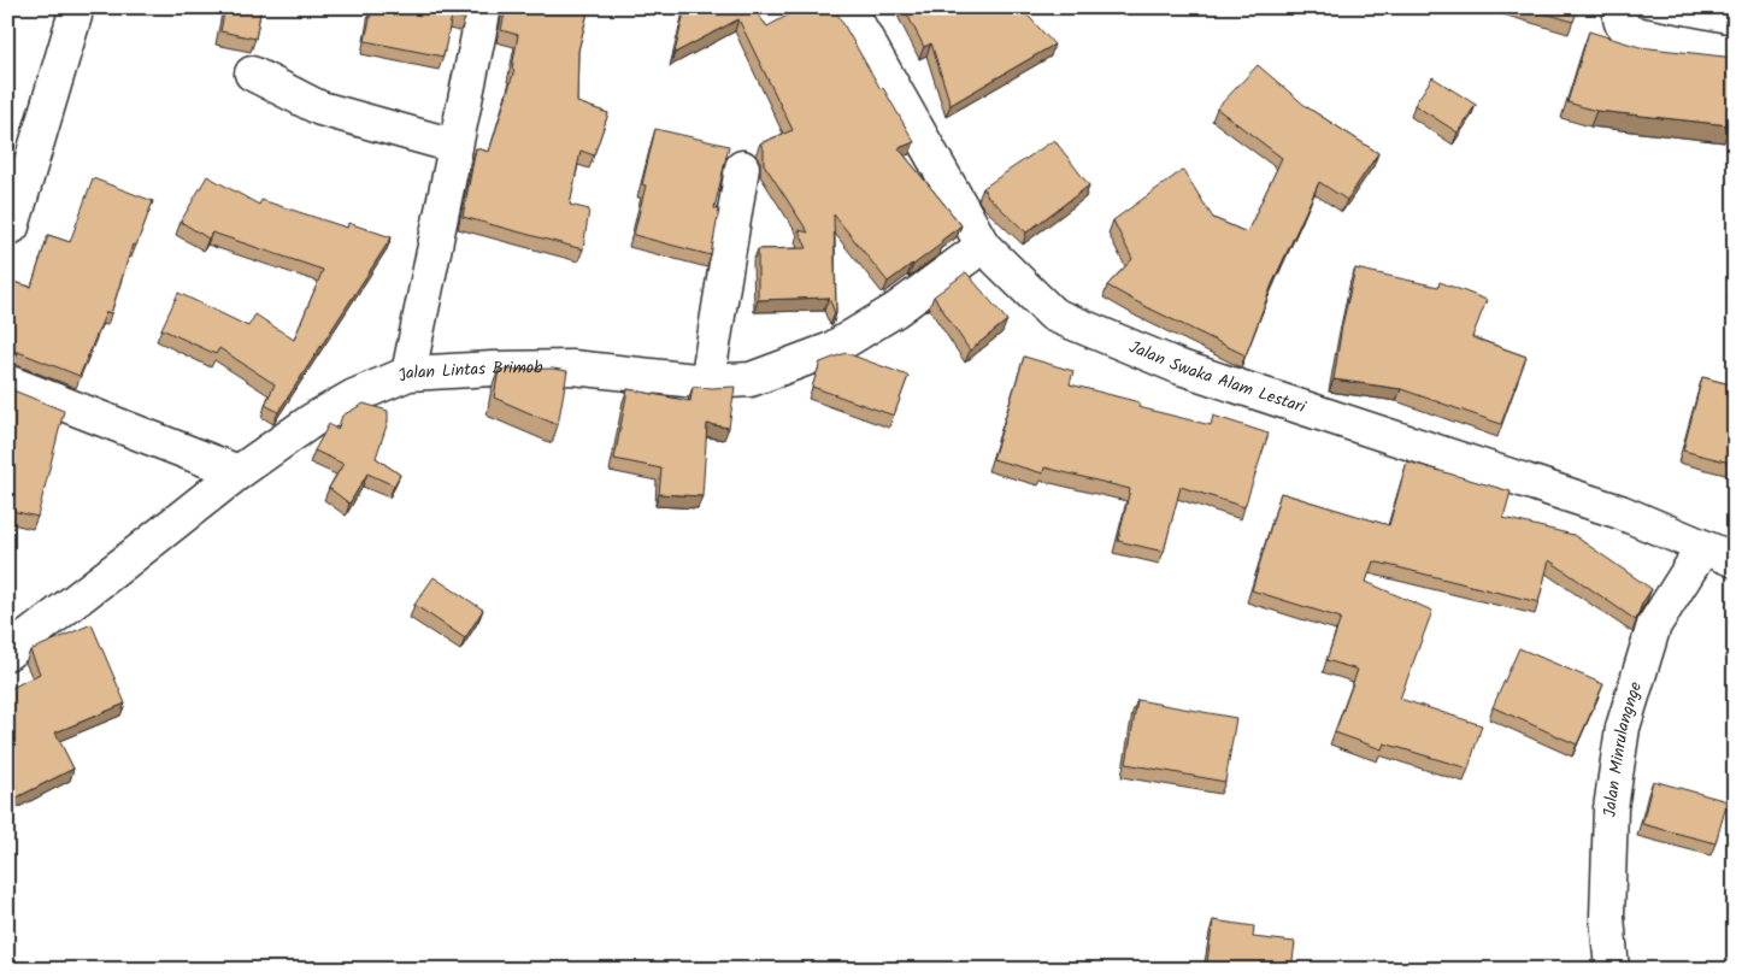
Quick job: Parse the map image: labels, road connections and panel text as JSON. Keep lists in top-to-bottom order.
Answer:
{
  "streets": {
    "street": ["Jalan Lintas Brimob", "Jalan Swaka Alam Lestari", "Jalan Minrulangnge"]
  },
  "crossings": [
    ["Jalan Lintas Brimob", "Jalan Swaka Alam Lestari"],
    ["Jalan Swaka Alam Lestari", "Jalan Minrulangnge"]
  ]
}
